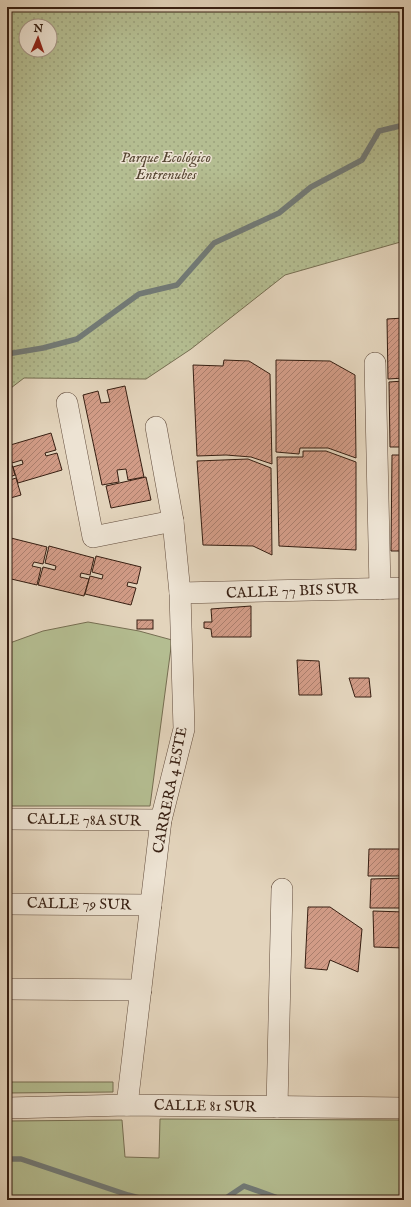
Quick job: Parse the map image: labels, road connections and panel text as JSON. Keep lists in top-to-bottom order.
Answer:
{
  "streets": {
    "street": [
      "CALLE 77 BIS SUR",
      "CARRERA 4 ESTE",
      "CALLE 78A SUR",
      "CALLE 79 SUR",
      "CALLE 81 SUR"
    ]
  },
  "crossings": [
    ["CALLE 77 BIS SUR", "CARRERA 4 ESTE"],
    ["CARRERA 4 ESTE", "CALLE 78A SUR"],
    ["CARRERA 4 ESTE", "CALLE 79 SUR"],
    ["CARRERA 4 ESTE", "CALLE 81 SUR"]
  ],
  "parks": ["Parque Ecológico Entrenubes"],
  "north": "top"
}
